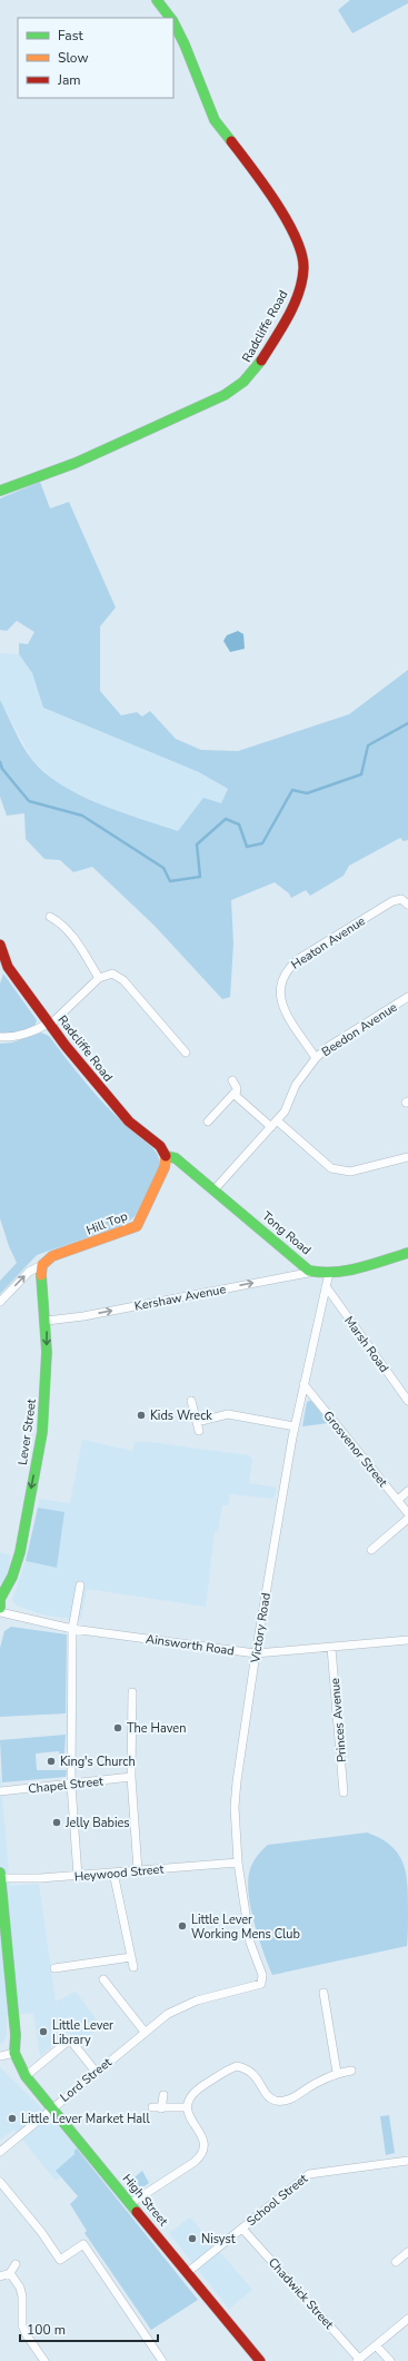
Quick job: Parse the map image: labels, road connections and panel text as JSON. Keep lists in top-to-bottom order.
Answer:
{
  "streets": {
    "main road": [
      "Radcliffe Road",
      "Hill Top",
      "Tong Road",
      "Lever Street",
      "High Street"
    ],
    "street": [
      "Heaton Avenue",
      "Beedon Avenue",
      "Kershaw Avenue",
      "Marsh Road",
      "Grosvenor Street",
      "Victory Road",
      "Ainsworth Road",
      "Princes Avenue",
      "Chapel Street",
      "Heywood Street",
      "Lord Street",
      "School Street",
      "Chadwick Street"
    ]
  },
  "crossings": [
    ["Radcliffe Road", "Hill Top"],
    ["Radcliffe Road", "Tong Road"],
    ["Heaton Avenue", "Beedon Avenue"],
    ["Beedon Avenue", "Tong Road"],
    ["Hill Top", "Tong Road"],
    ["Hill Top", "Lever Street"],
    ["Tong Road", "Kershaw Avenue"],
    ["Tong Road", "Victory Road"],
    ["Kershaw Avenue", "Lever Street"],
    ["Marsh Road", "Victory Road"],
    ["Grosvenor Street", "Victory Road"],
    ["Victory Road", "Ainsworth Road"],
    ["Victory Road", "Heywood Street"],
    ["Victory Road", "Lord Street"],
    ["Ainsworth Road", "Princes Avenue"],
    ["Lord Street", "High Street"],
    ["High Street", "School Street"],
    ["School Street", "Chadwick Street"]
  ],
  "one_way": ["Kershaw Avenue", "Lever Street"],
  "places": [
    "Kids Wreck",
    "The Haven",
    "King's Church",
    "Jelly Babies",
    "Little Lever Working Mens Club",
    "Little Lever Library",
    "Little Lever Market Hall",
    "Nisyst"
  ],
  "legend": ["Fast", "Slow", "Jam"],
  "scale_bar": "100 m"
}
